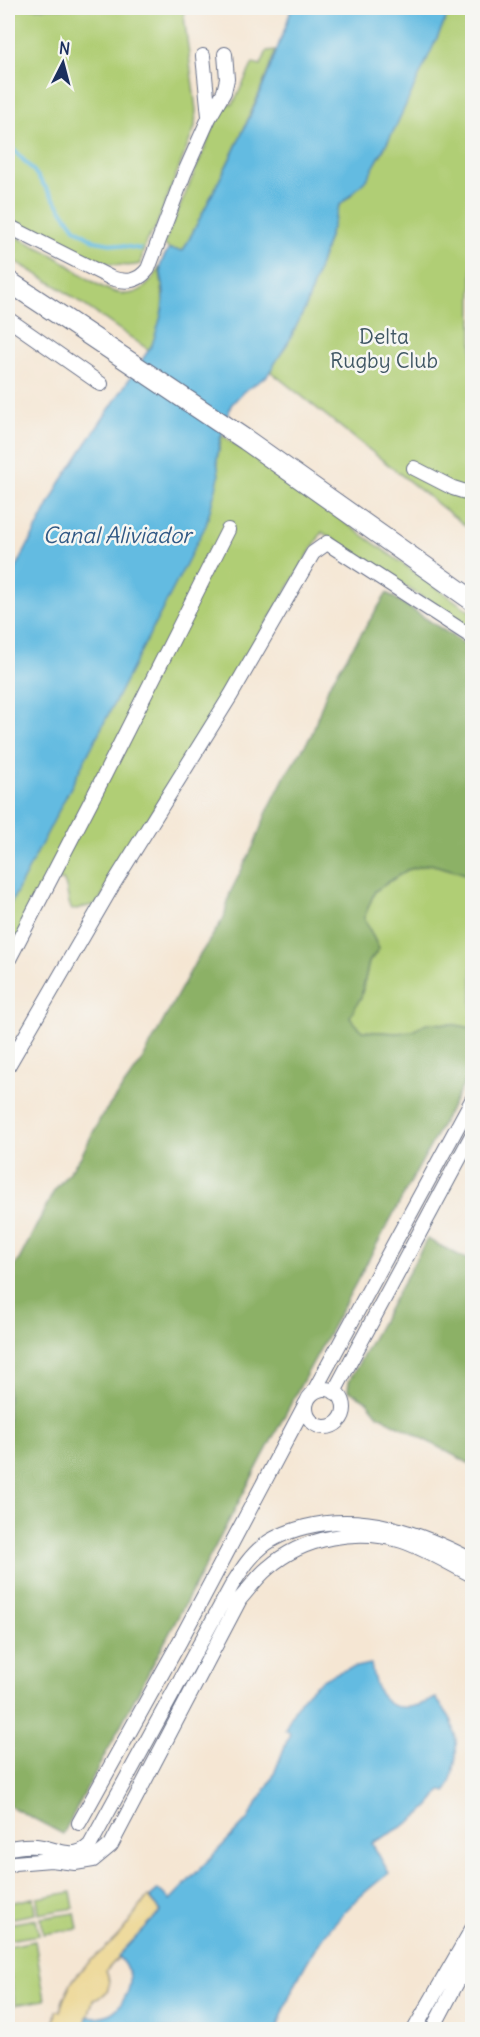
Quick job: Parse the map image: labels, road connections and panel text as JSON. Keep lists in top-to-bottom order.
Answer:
{
  "water": ["Canal Aliviador"],
  "parks": ["Delta Rugby Club"],
  "north": "top"
}
